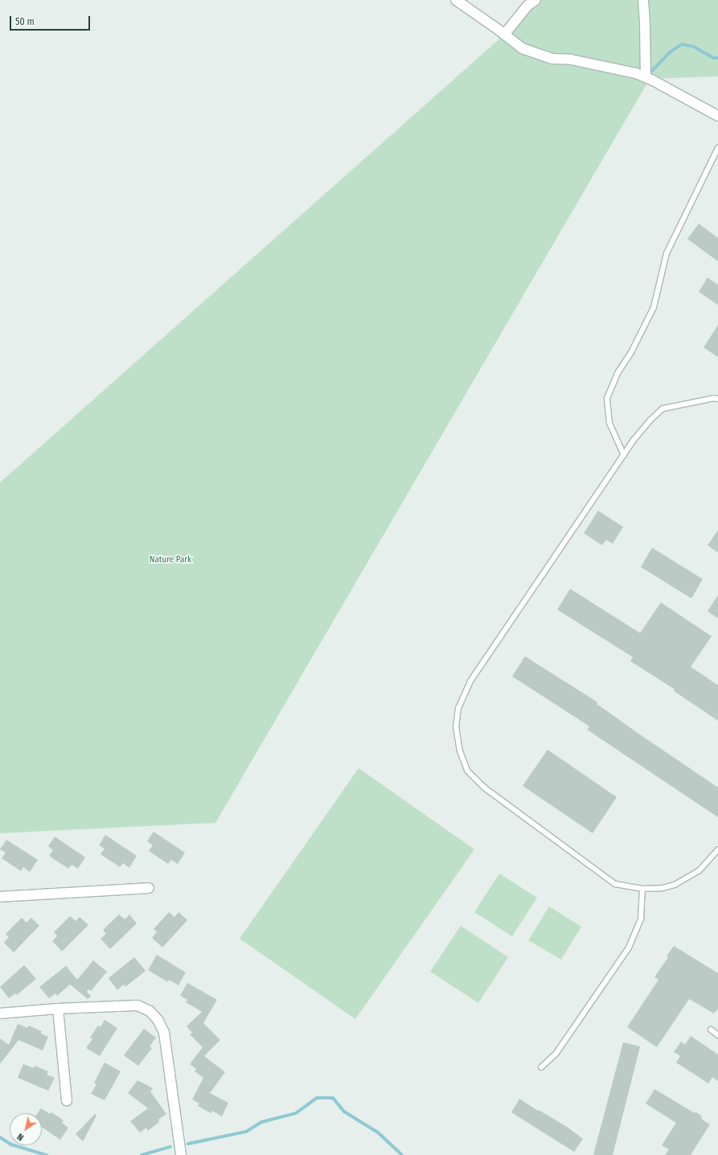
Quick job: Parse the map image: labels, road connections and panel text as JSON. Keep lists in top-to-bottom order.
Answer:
{
  "parks": ["Nature Park"],
  "scale_bar": "50 m",
  "north": "bottom left"
}
